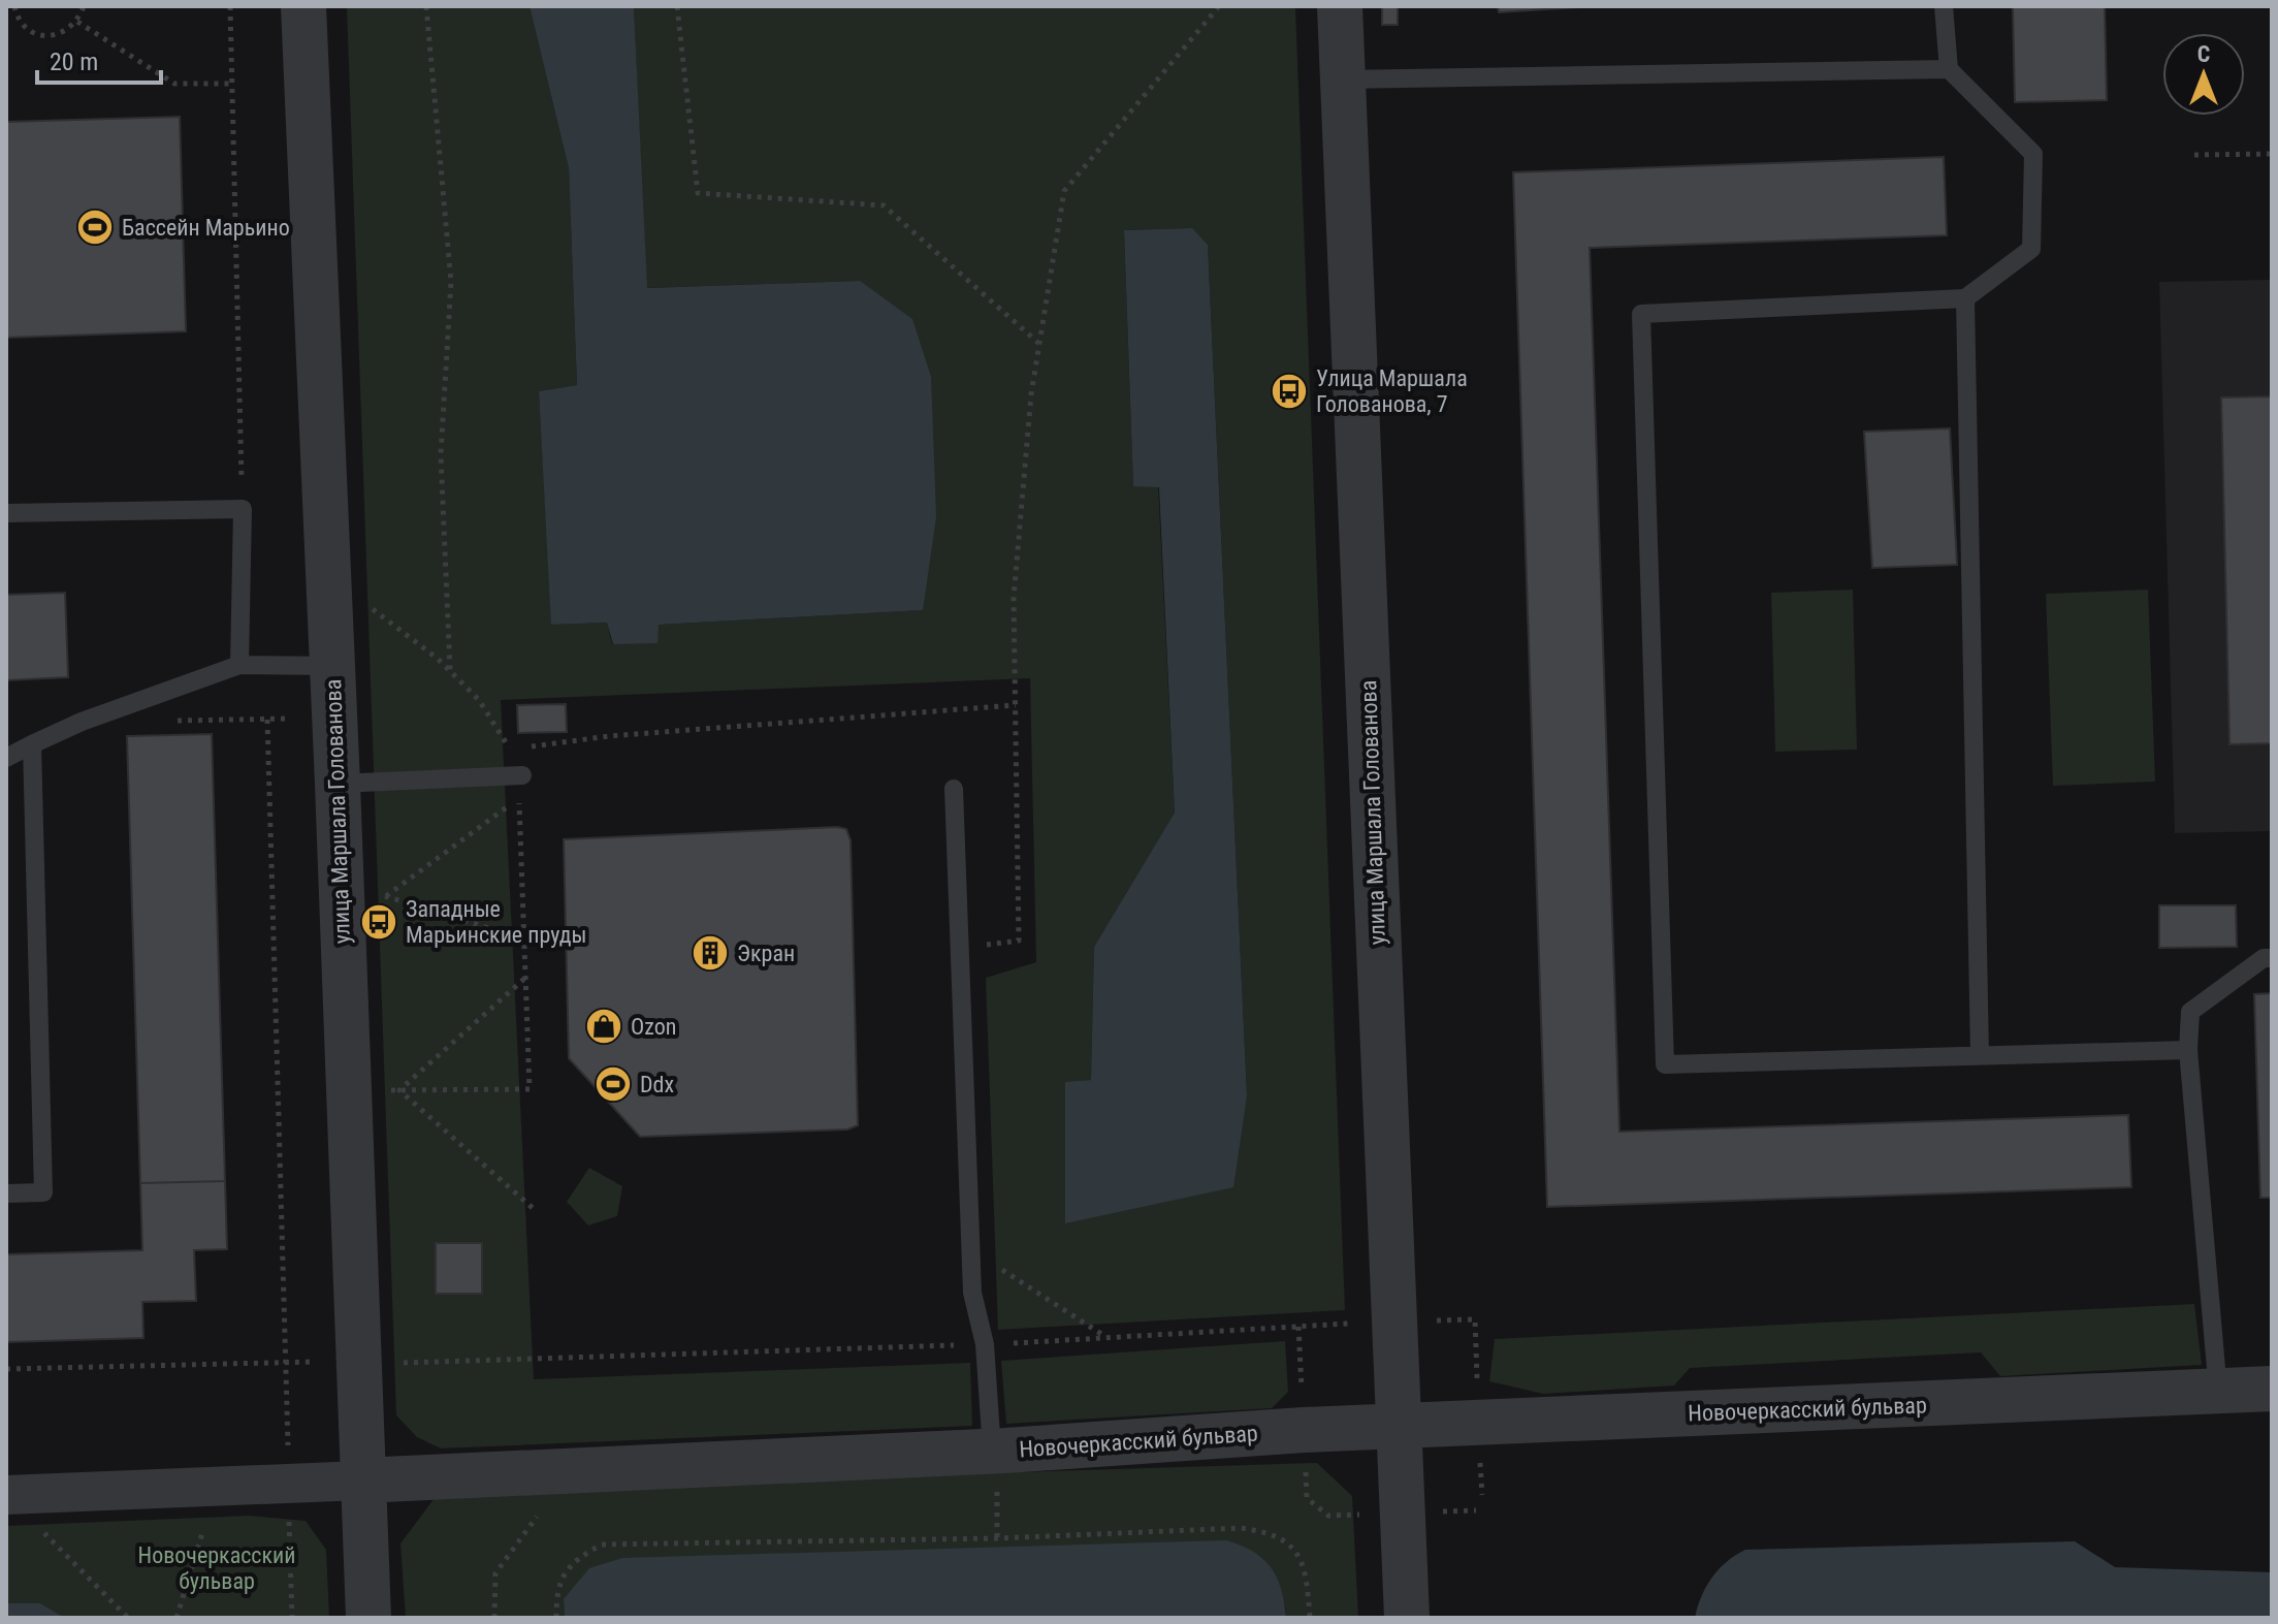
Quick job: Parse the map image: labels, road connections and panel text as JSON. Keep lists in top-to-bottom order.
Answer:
{
  "streets": {
    "street": ["улица Маршала Голованова", "Новочеркасский бульвар"]
  },
  "crossings": [
    ["улица Маршала Голованова", "Новочеркасский бульвар"]
  ],
  "parks": ["Новочеркасский бульвар"],
  "places": {
    "sports": ["Бассейн Марьино", "Ddx"],
    "bus stop": ["Улица Маршала Голованова, 7", "Западные Марьинские пруды"],
    "building": ["Экран"],
    "shop": ["Ozon"]
  },
  "scale_bar": "20 m",
  "north": "top"
}
